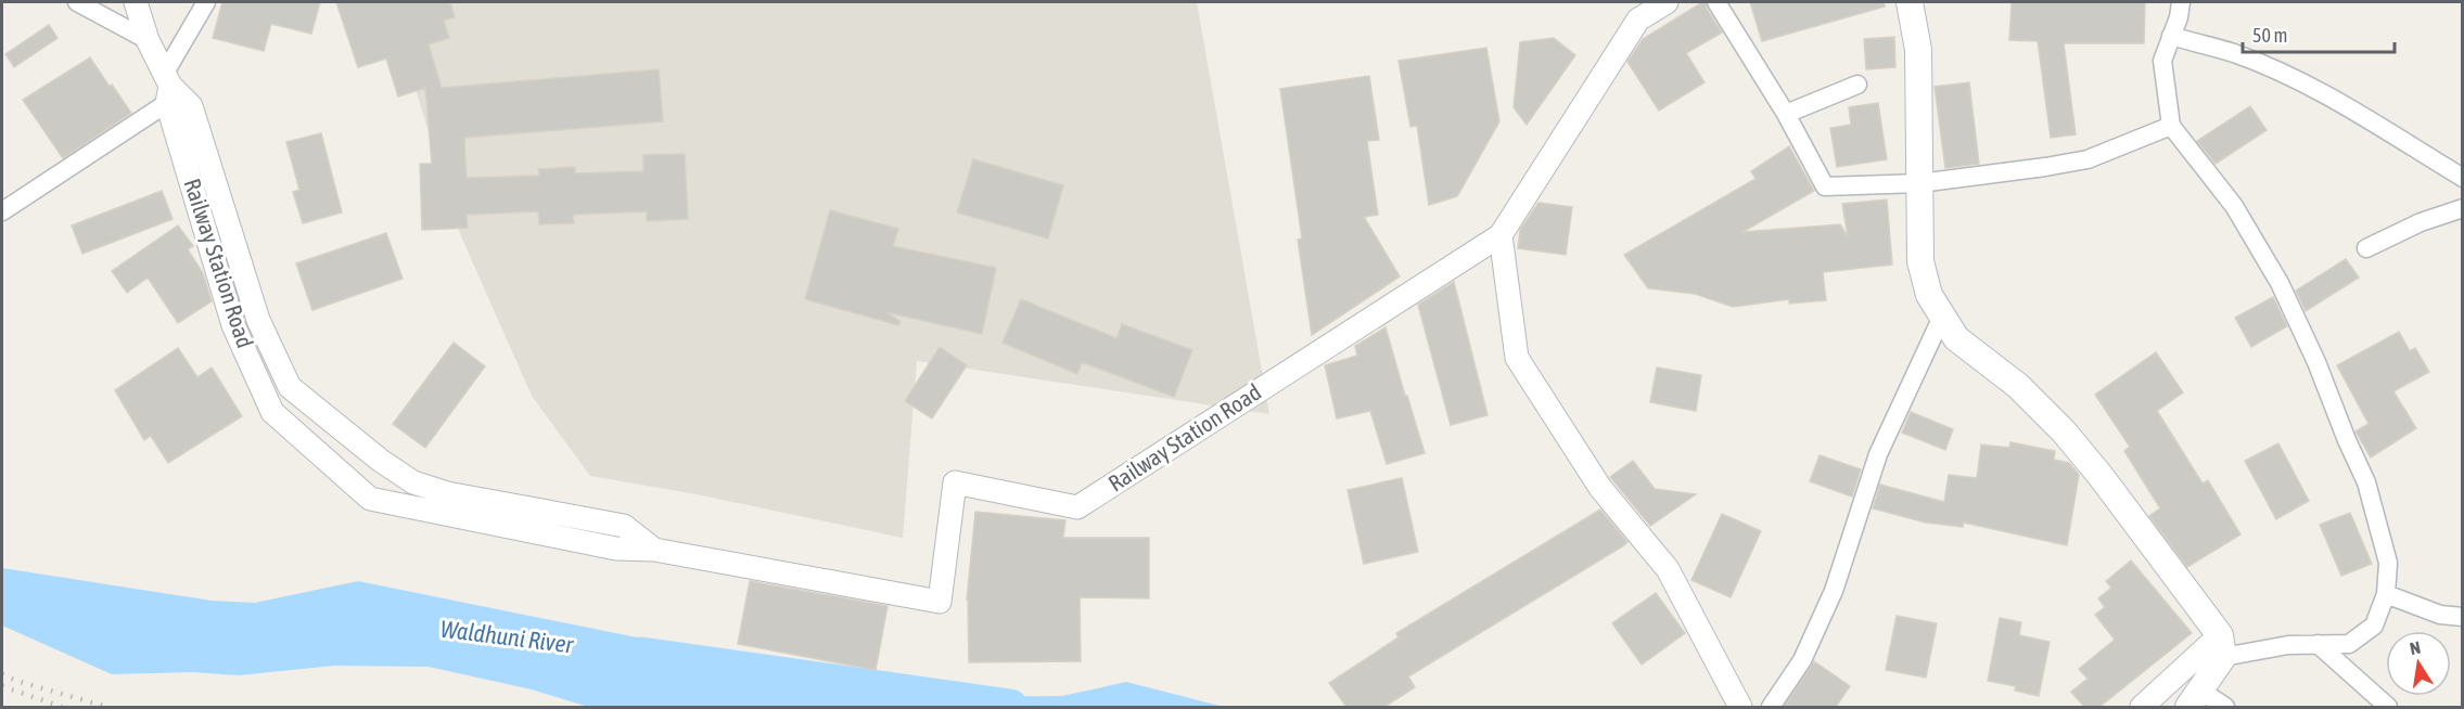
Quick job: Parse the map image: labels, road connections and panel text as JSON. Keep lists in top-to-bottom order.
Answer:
{
  "streets": {
    "street": ["Railway Station Road"]
  },
  "water": ["Waldhuni River"],
  "scale_bar": "50 m",
  "north": "top"
}
